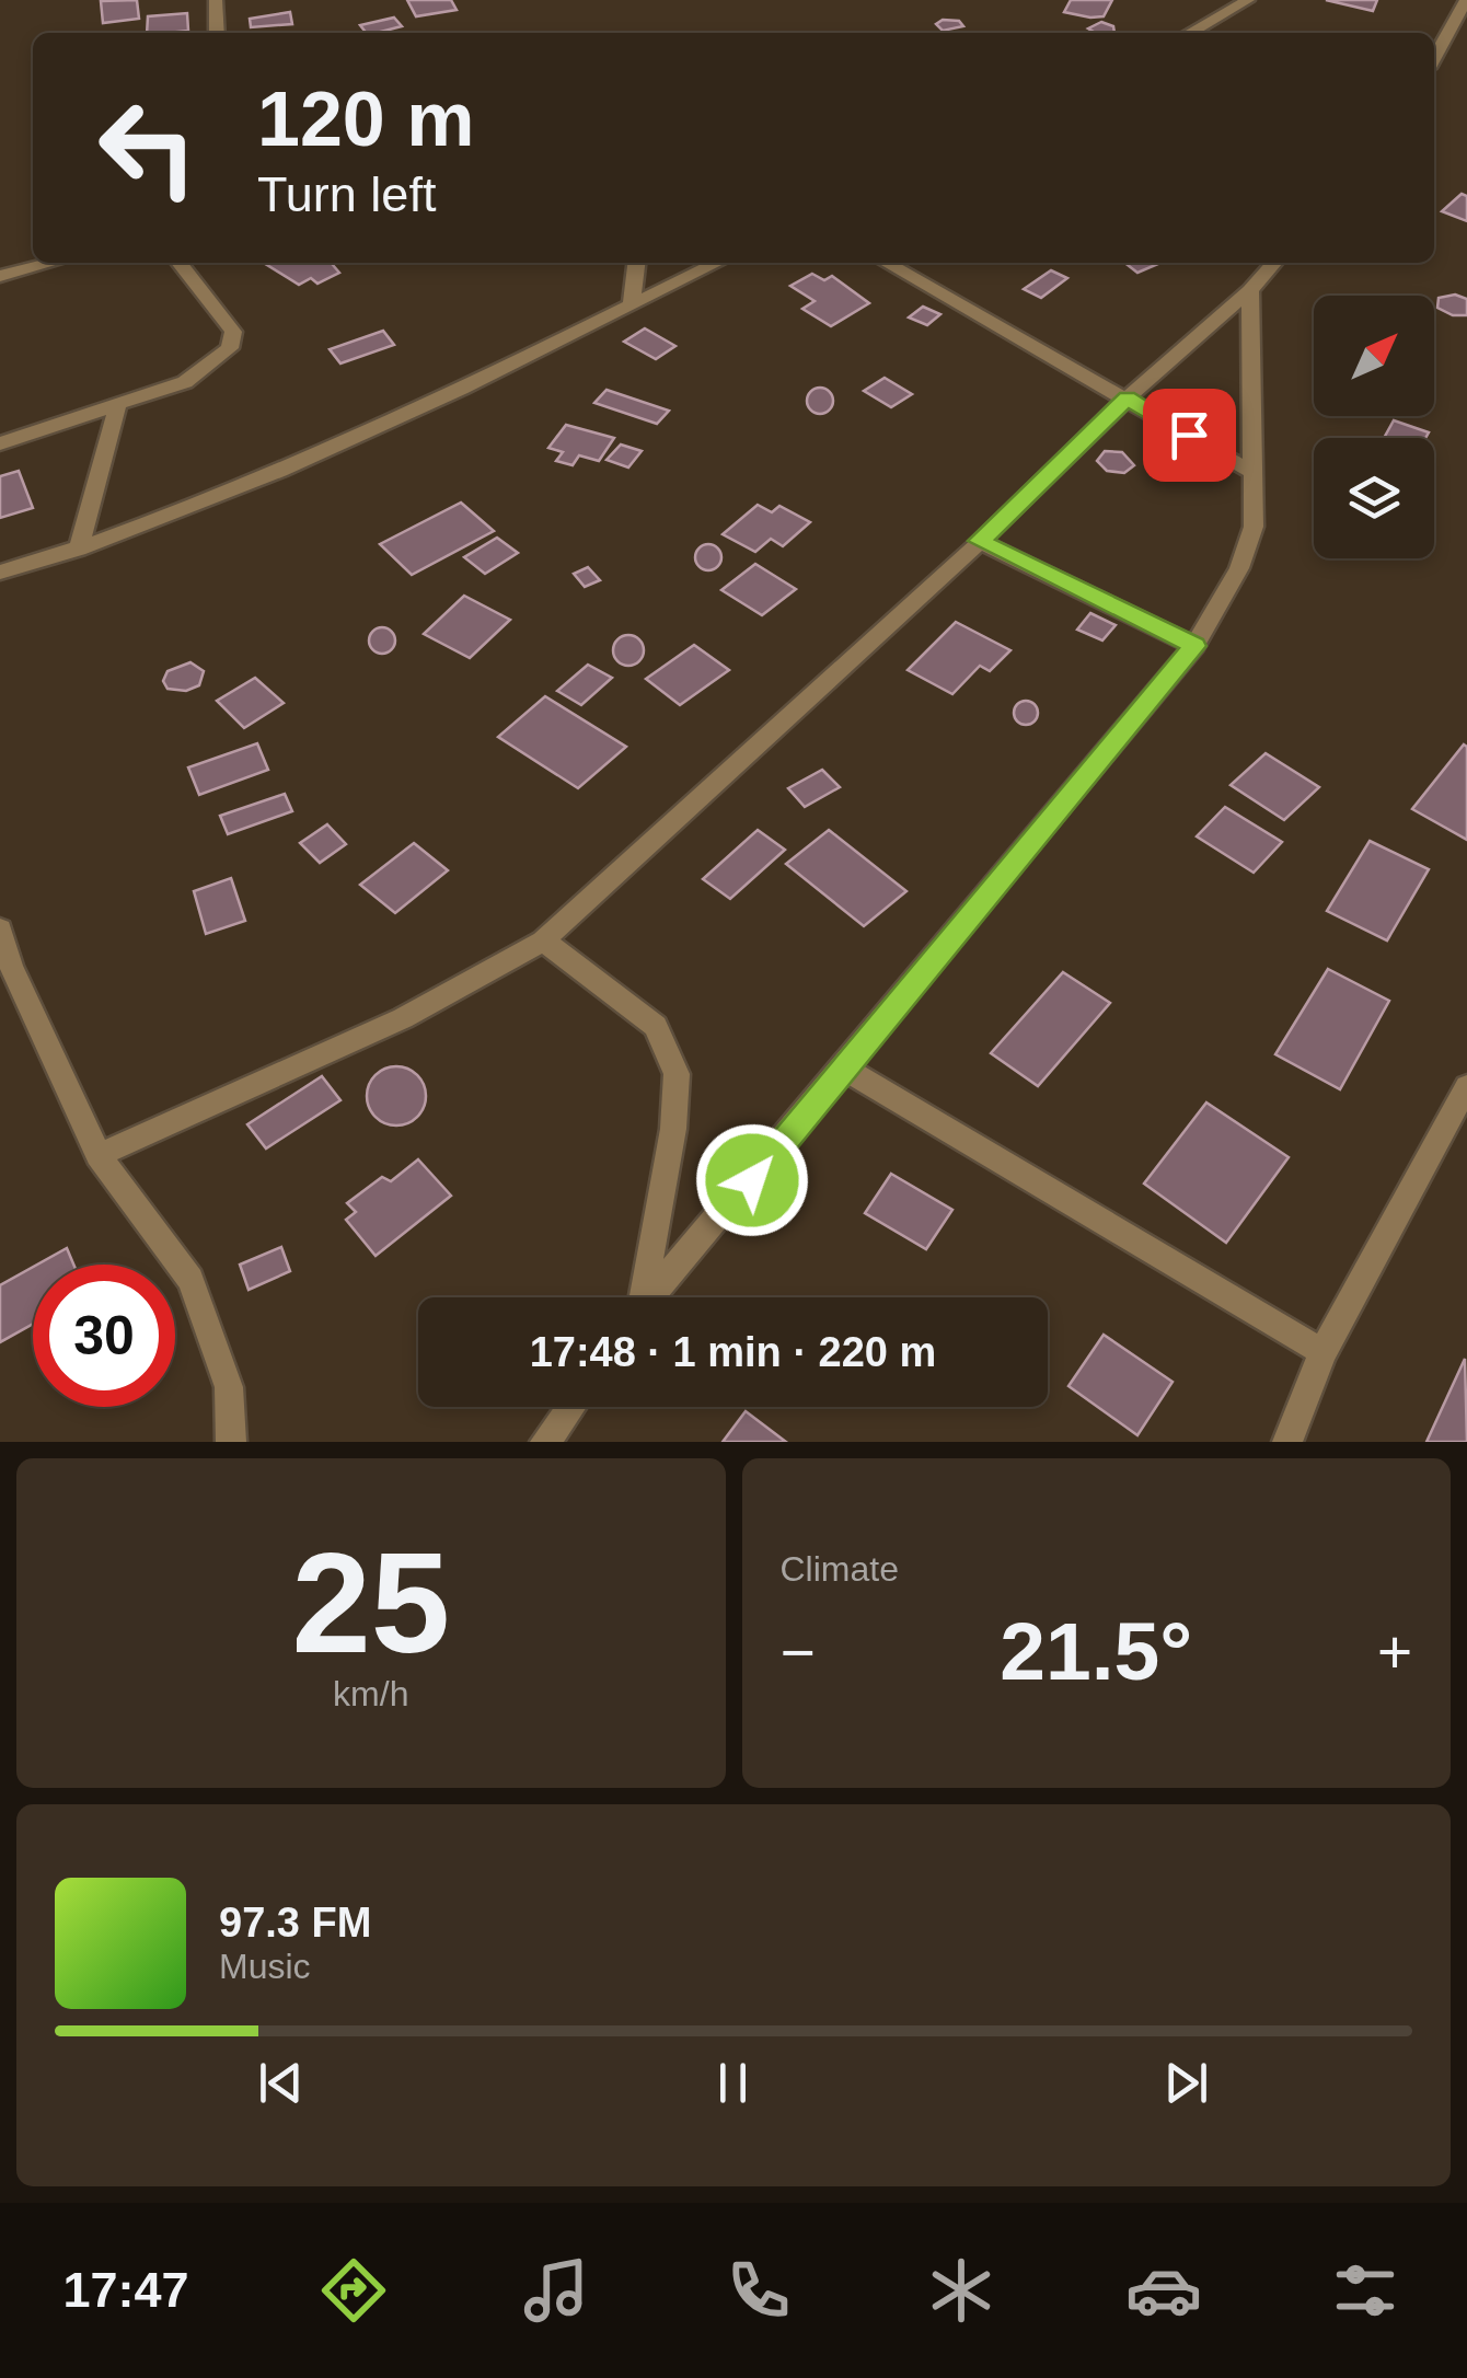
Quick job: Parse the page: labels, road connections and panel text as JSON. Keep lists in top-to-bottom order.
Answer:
{
  "north": "top right",
  "page": {
    "turn": ["120 m", "Turn left"],
    "limit": "30",
    "trip": "17:48 · 1 min · 220 m",
    "tile": [
      ["25", "km/h"],
      "Climate"
    ],
    "heat": ["−", "21.5°", "+"],
    "song": ["97.3 FM", "Music"],
    "tabs": "17:47"
  }
}
